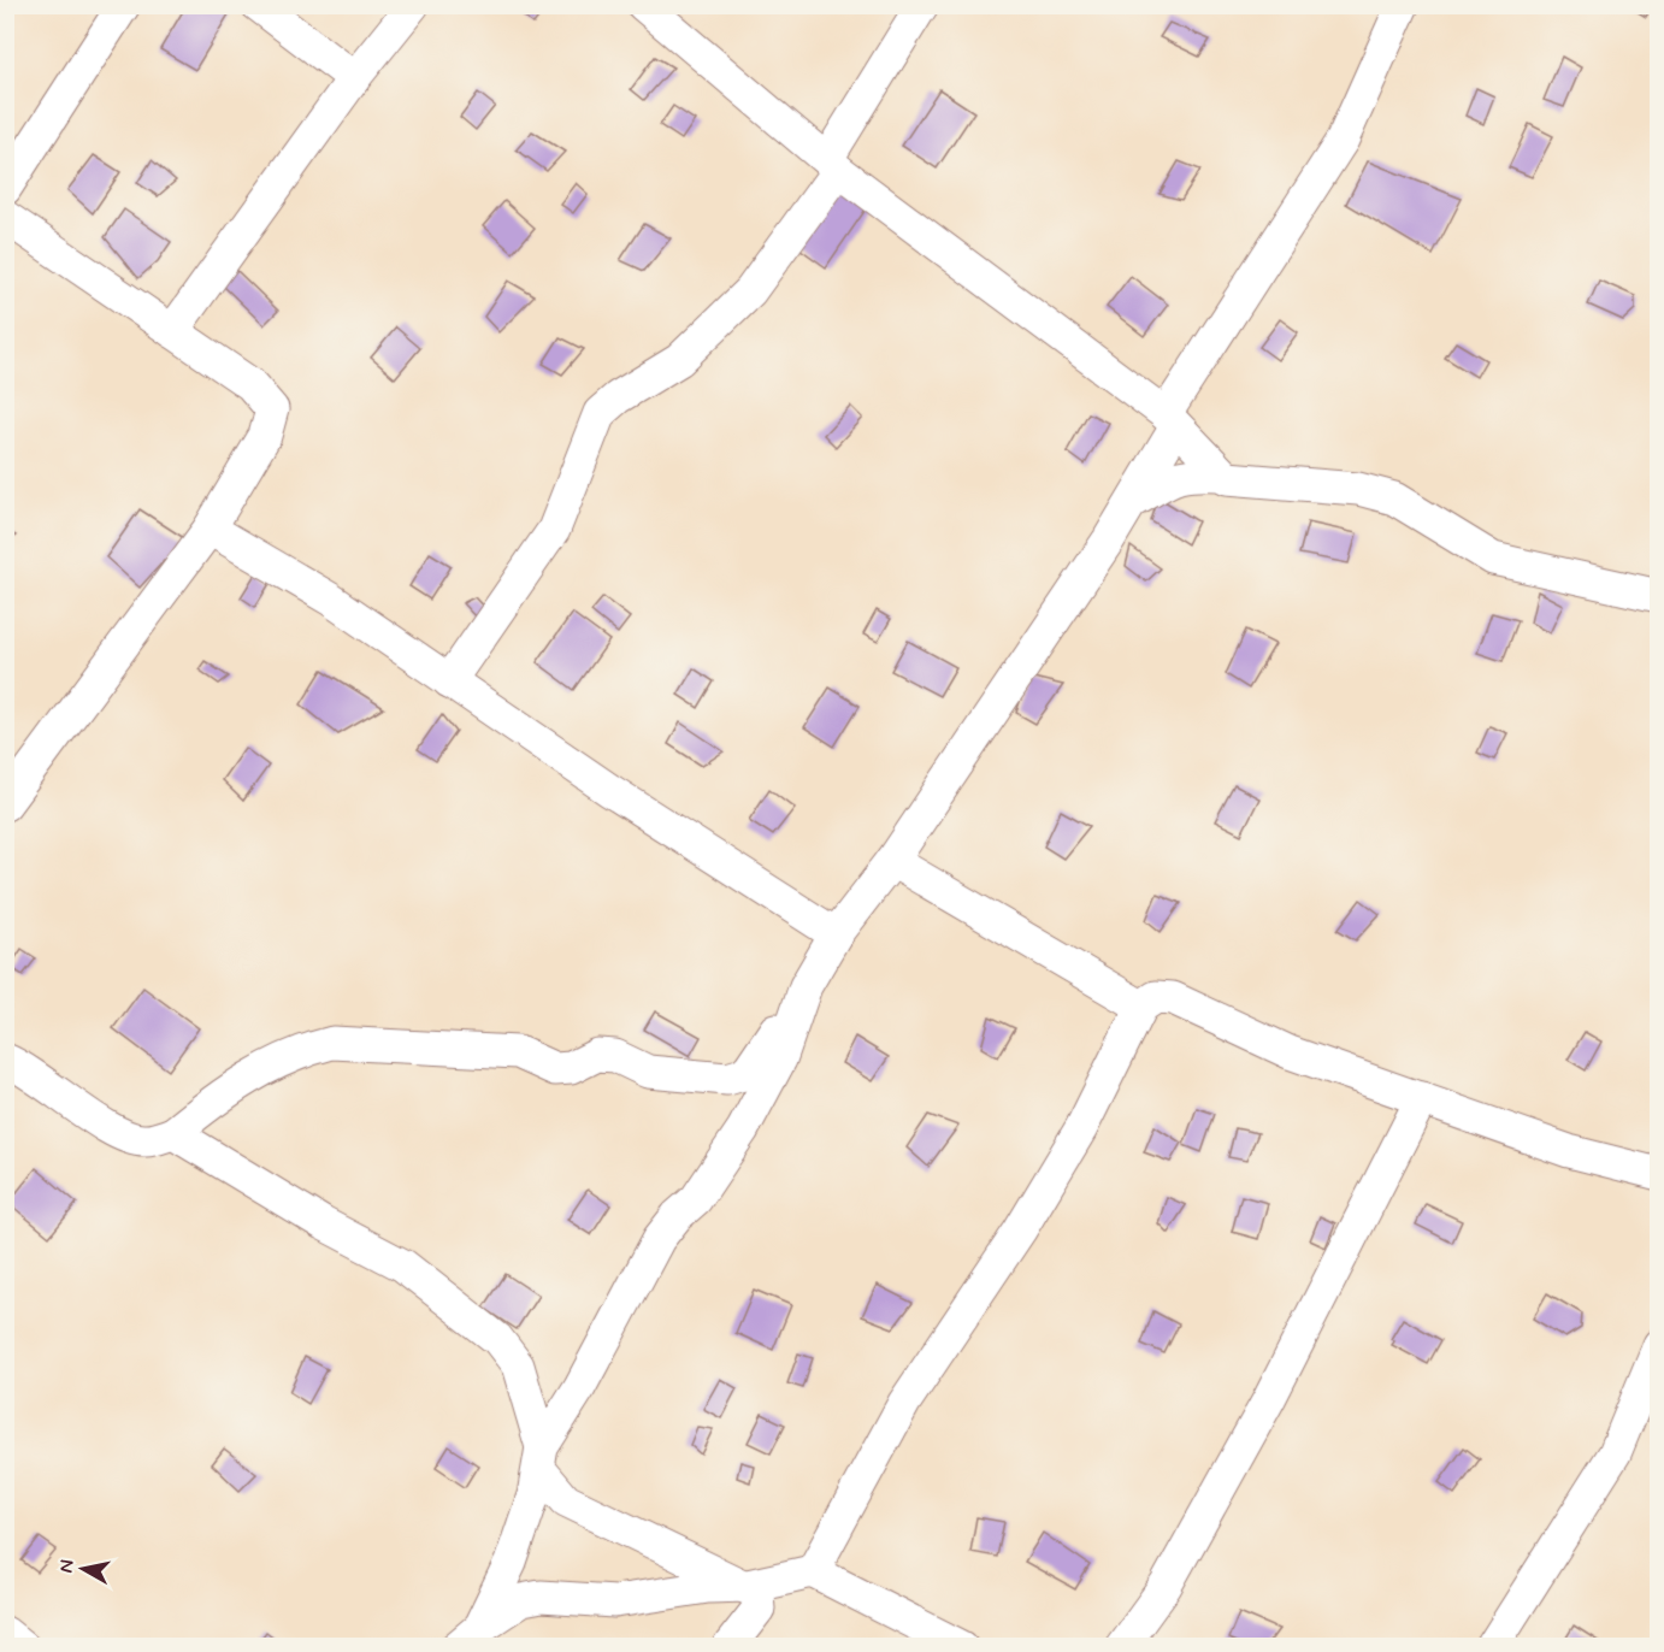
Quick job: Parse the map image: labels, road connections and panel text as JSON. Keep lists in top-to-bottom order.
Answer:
{
  "north": "left"
}
